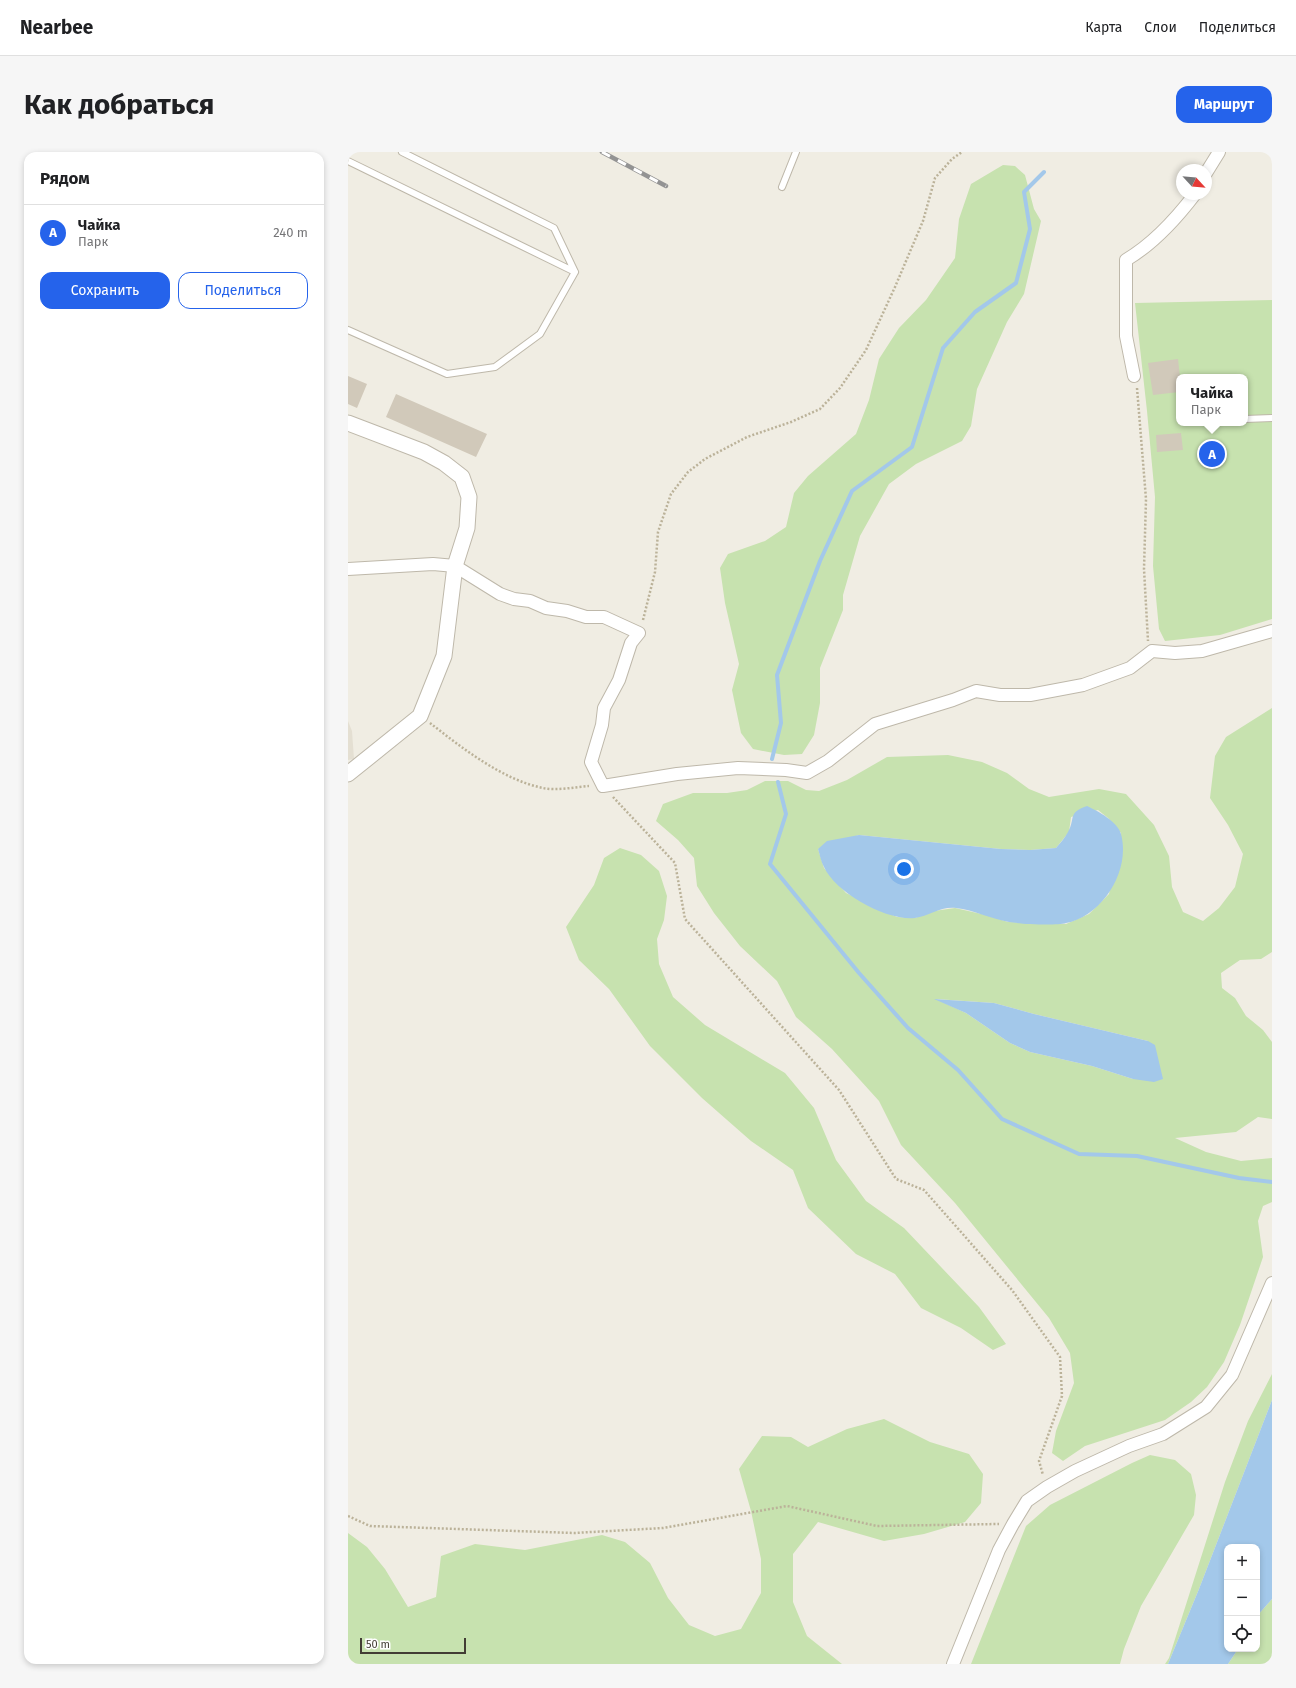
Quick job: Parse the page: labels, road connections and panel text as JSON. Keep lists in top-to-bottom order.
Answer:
{
  "scale_bar": "50 m",
  "north": "bottom right",
  "page": {
    "header": "Nearbee",
    "nav": ["Карта", "Слои", "Поделиться"],
    "buttons": [
      "Маршрут",
      ["Сохранить", "Поделиться"]
    ],
    "title": "Как добраться",
    "heading": "Рядом",
    "list": [
      {
        "mark": "A",
        "name": "Чайка",
        "note": "Парк",
        "value": "240 m"
      }
    ],
    "popup": ["Чайка", "Парк"],
    "pins": "A",
    "map_buttons": ["+", "−"],
    "scale": "50 m"
  }
}
